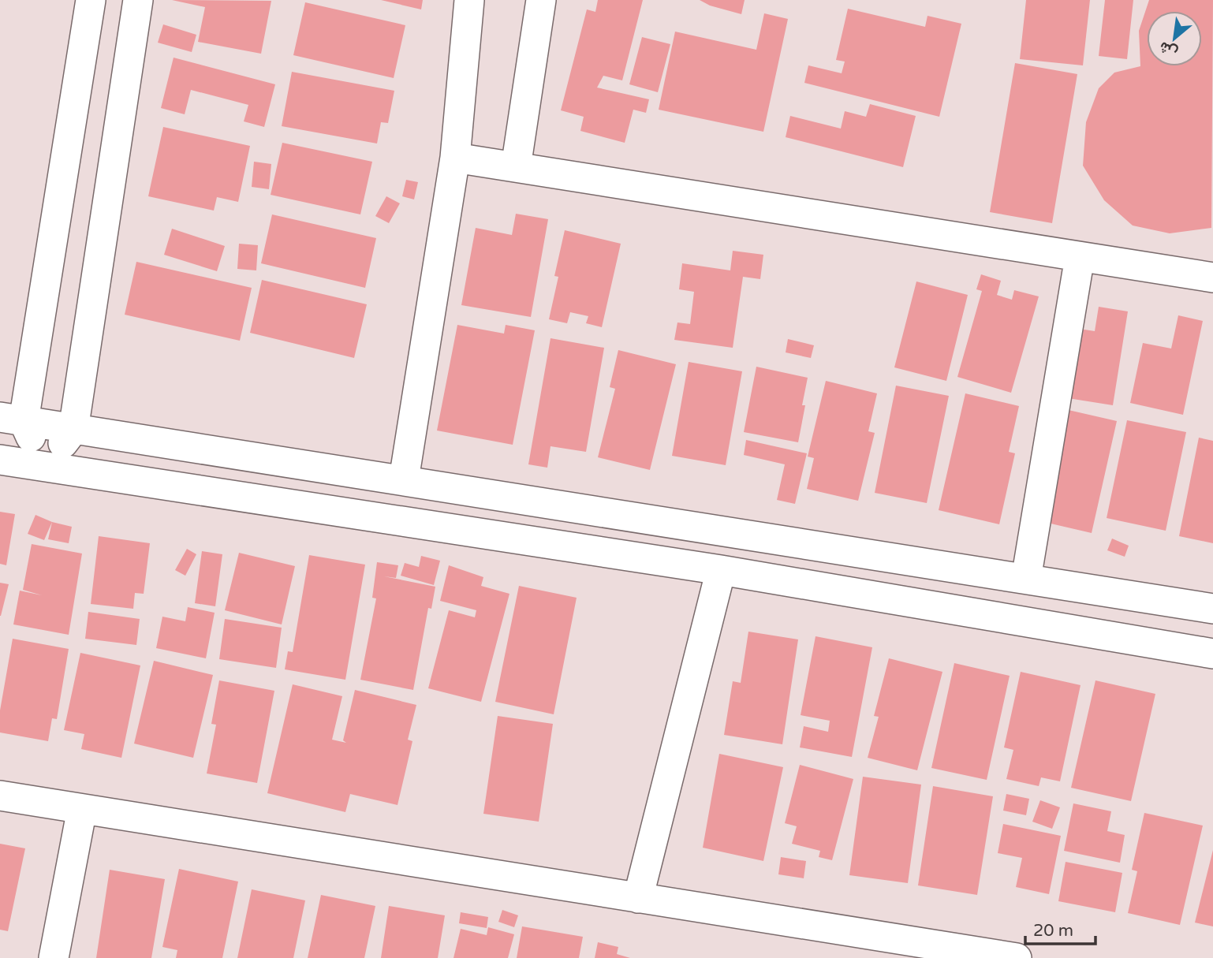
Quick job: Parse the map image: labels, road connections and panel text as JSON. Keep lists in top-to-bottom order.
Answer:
{
  "scale_bar": "20 m",
  "north": "bottom left"
}
